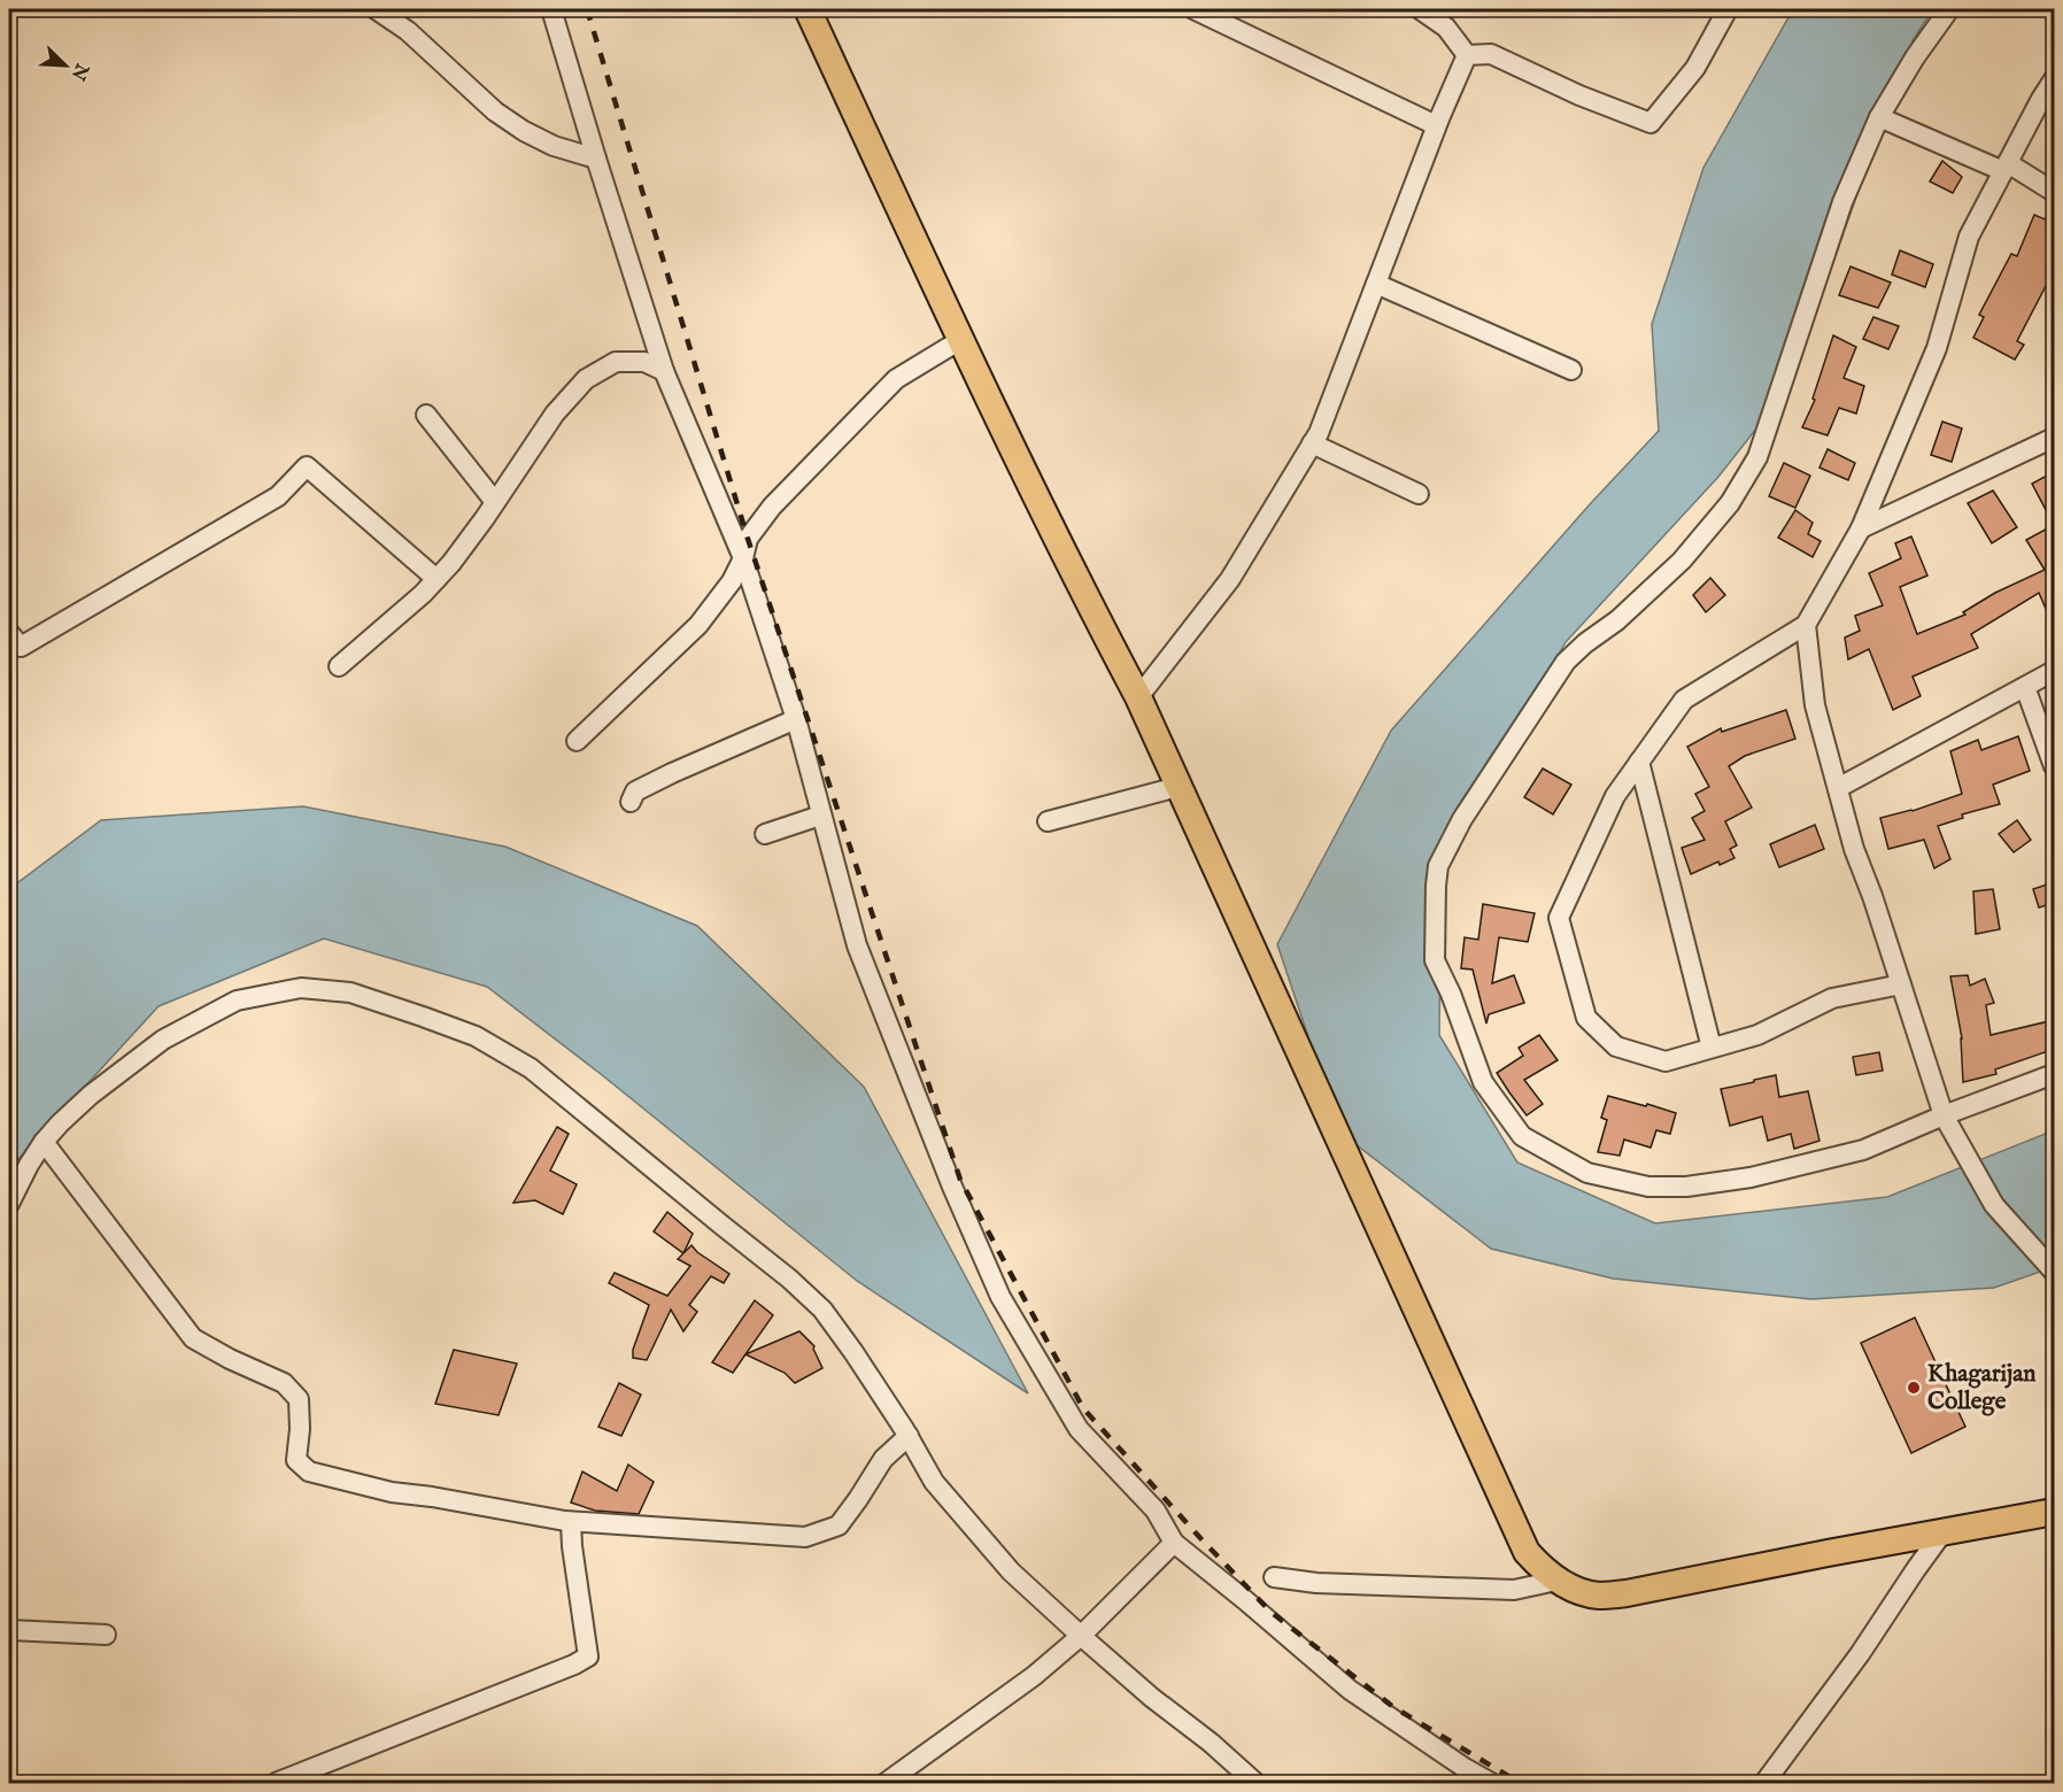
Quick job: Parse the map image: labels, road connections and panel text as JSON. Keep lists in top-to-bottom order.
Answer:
{
  "places": ["Khagarijan College"],
  "north": "bottom right"
}
